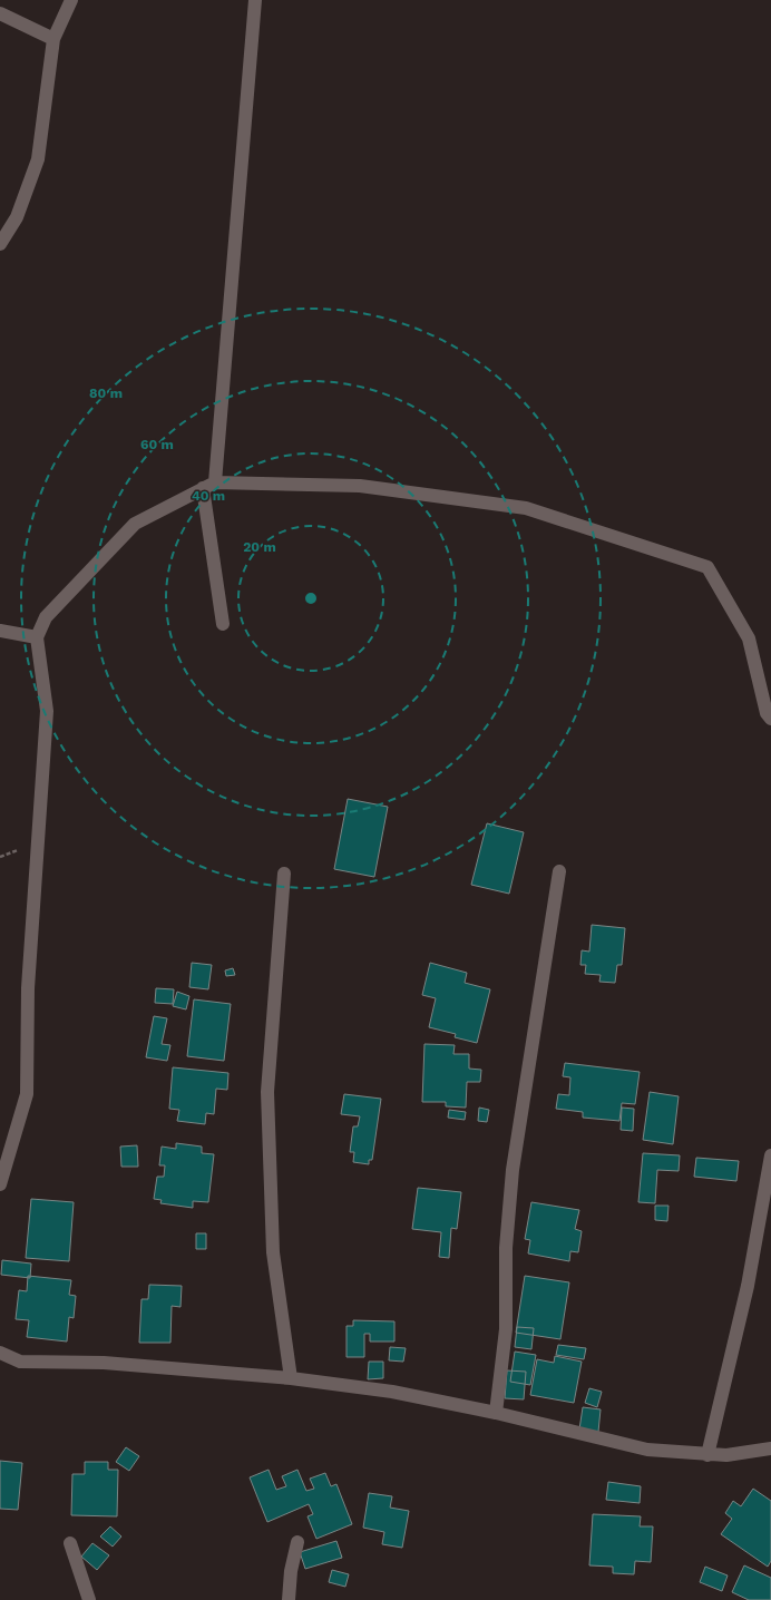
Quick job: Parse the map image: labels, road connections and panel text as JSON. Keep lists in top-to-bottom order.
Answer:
{
  "rings": [
    "80 m",
    "60 m",
    "40 m",
    "20 m"
  ]
}
